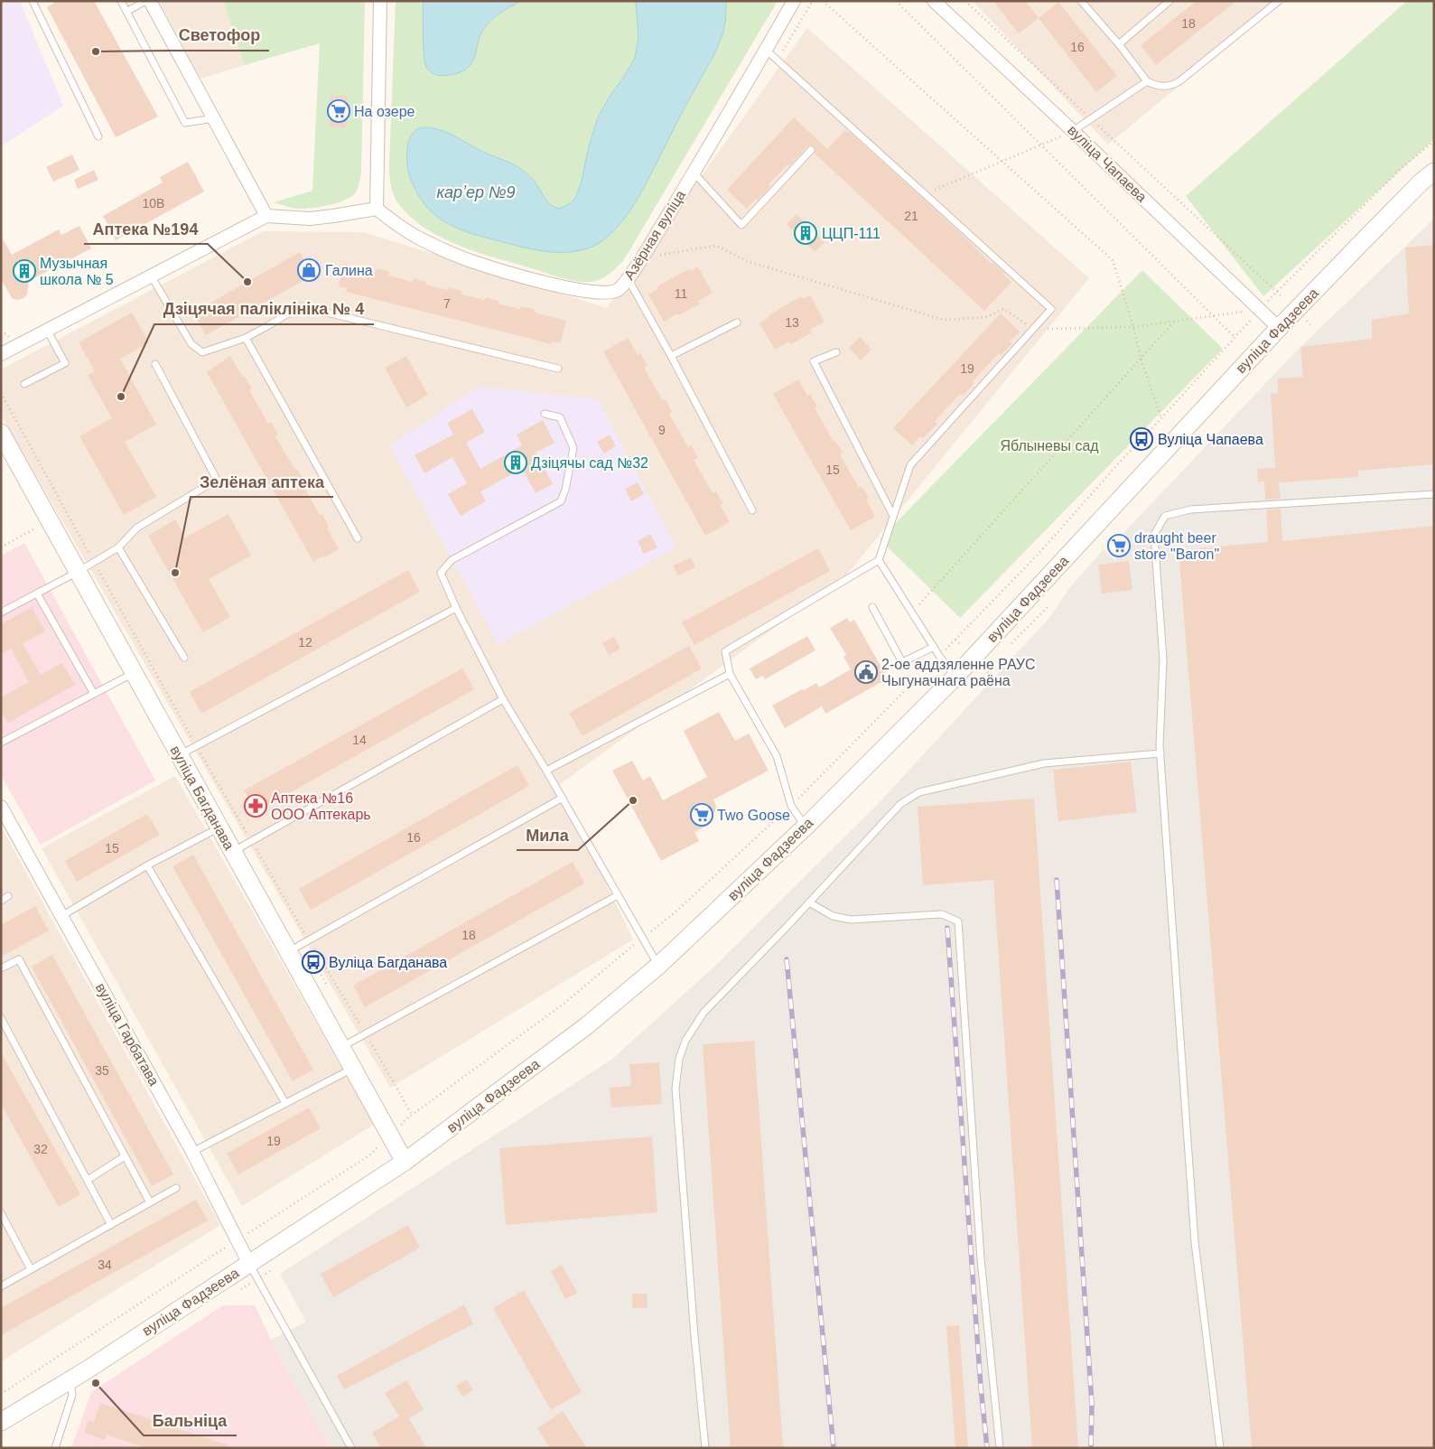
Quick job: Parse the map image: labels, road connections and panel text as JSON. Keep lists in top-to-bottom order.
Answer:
{
  "streets": {
    "street": [
      "вуліца Чапаева",
      "Азёрная вуліца",
      "вуліца Фадзеева",
      "вуліца Багданава",
      "вуліца Гарбатава"
    ]
  },
  "crossings": [
    ["вуліца Чапаева", "вуліца Фадзеева"],
    ["вуліца Фадзеева", "вуліца Багданава"],
    ["вуліца Фадзеева", "вуліца Гарбатава"]
  ],
  "water": ["карʼер №9"],
  "parks": ["Яблыневы сад"],
  "places": {
    "other": [
      "Светофор",
      "Аптека №194",
      "Дзіцячая паліклініка № 4",
      "Зелёная аптека",
      "Мила",
      "Бальніца"
    ],
    "supermarket": ["На озере", "draught beer store \"Baron\"", "Two Goose"],
    "building": ["ЦЦП-111", "Музычная школа № 5", "Дзіцячы сад №32"],
    "shop": ["Галина"],
    "bus stop": ["Вуліца Чапаева", "Вуліца Багданава"],
    "public building": ["2-ое аддзяленне РАУС Чыгуначнага раёна"],
    "pharmacy": ["Аптека №16 ООО Аптекарь"]
  },
  "house_numbers": [
    "18",
    "16",
    "10В",
    "21",
    "11",
    "7",
    "13",
    "19",
    "9",
    "15",
    "12",
    "14",
    "16",
    "15",
    "18",
    "35",
    "19",
    "32",
    "34"
  ]
}
